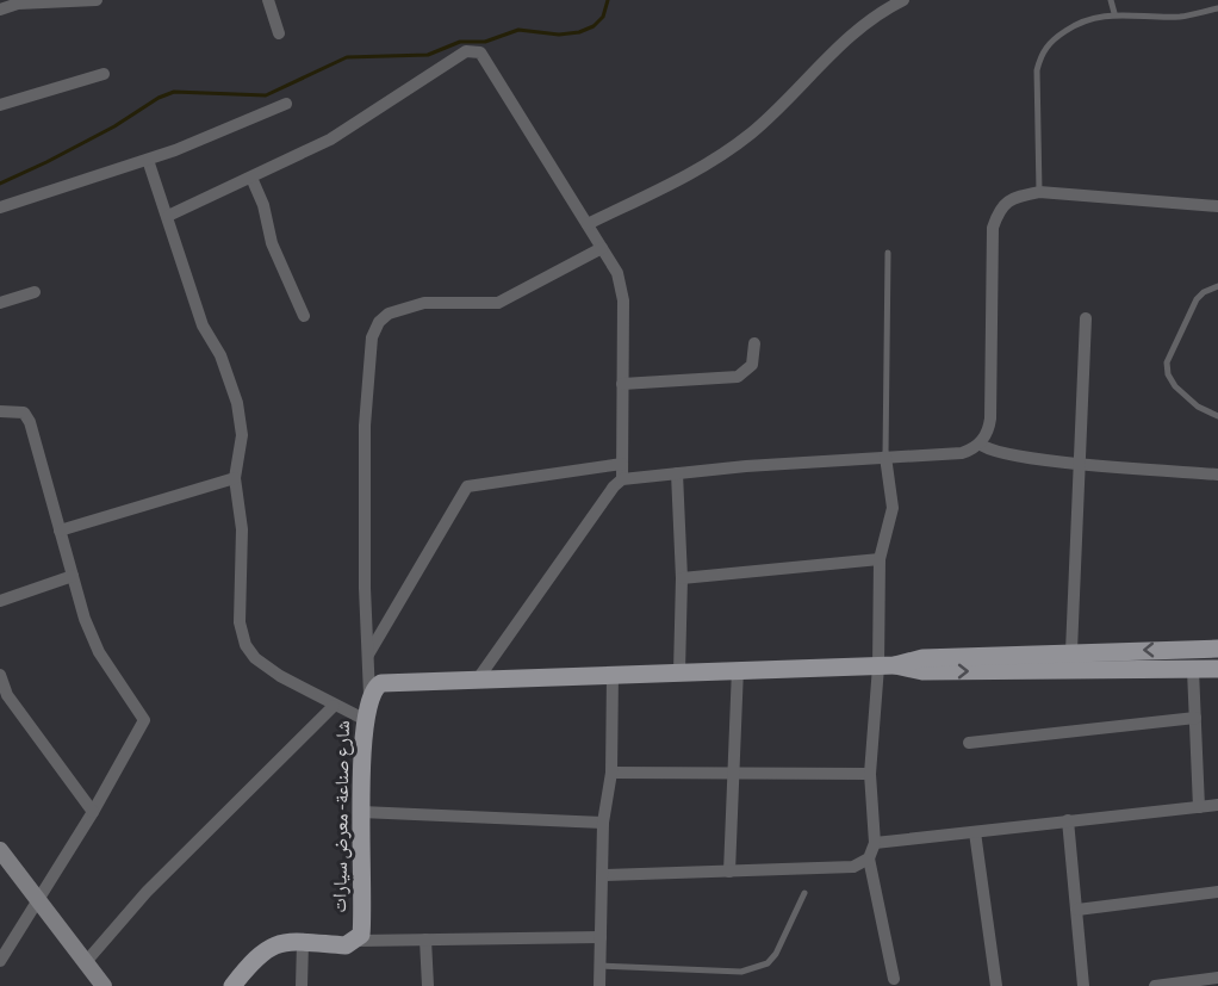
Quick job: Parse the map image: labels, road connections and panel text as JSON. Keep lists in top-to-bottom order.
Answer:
{
  "streets": {
    "main road": ["شارع صناعة- معرض سيارات"]
  }
}
